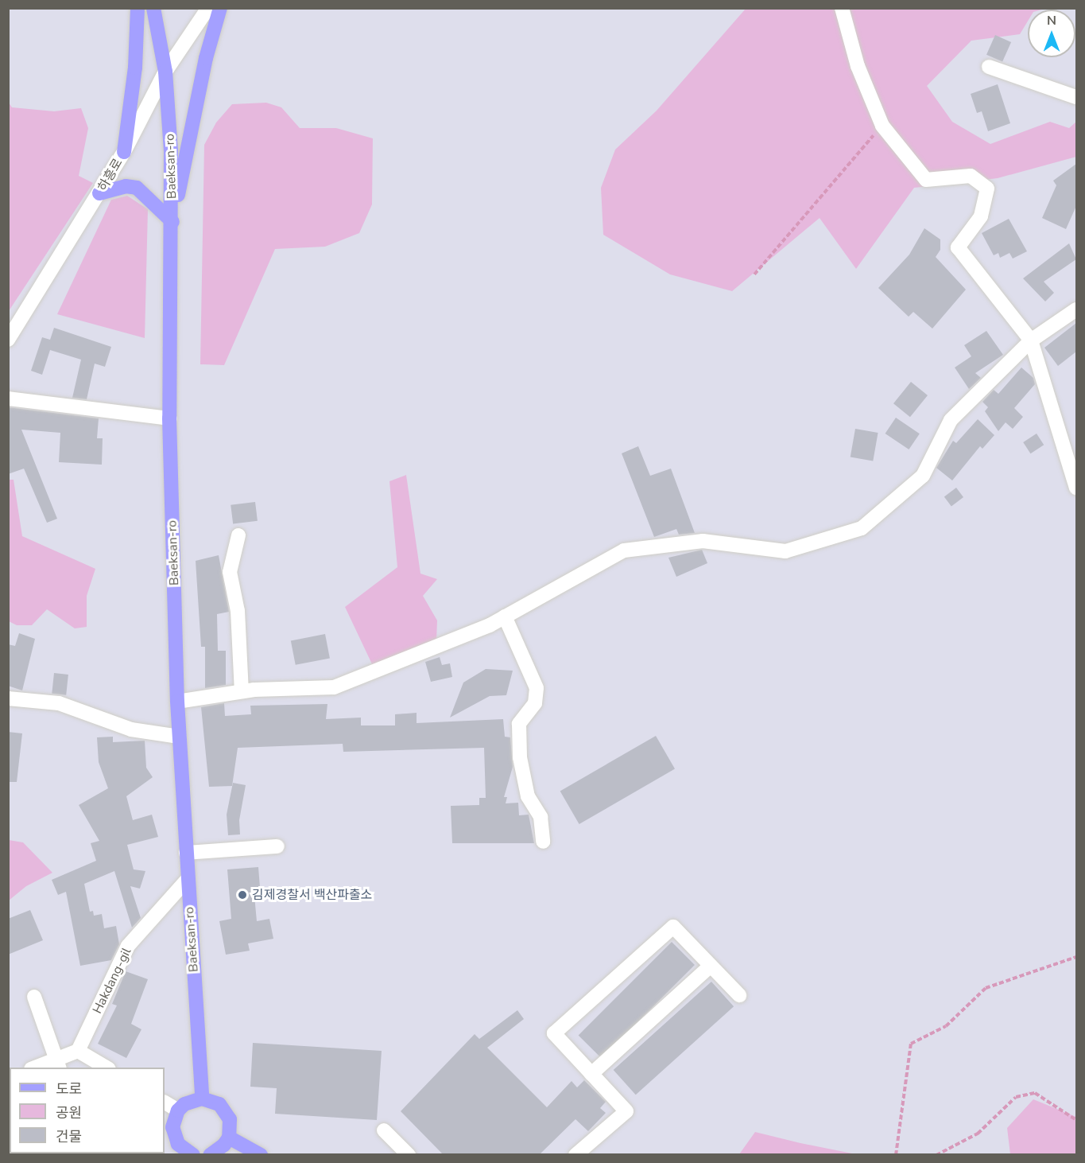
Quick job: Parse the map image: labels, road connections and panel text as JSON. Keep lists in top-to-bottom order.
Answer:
{
  "streets": {
    "main road": ["Baeksan-ro"],
    "street": ["하흥로", "Hakdang-gil"]
  },
  "crossings": [
    ["Baeksan-ro", "하흥로"],
    ["Baeksan-ro", "Hakdang-gil"]
  ],
  "places": ["김제경찰서 백산파출소"],
  "legend": ["도로", "공원", "건물"],
  "north": "top"
}
